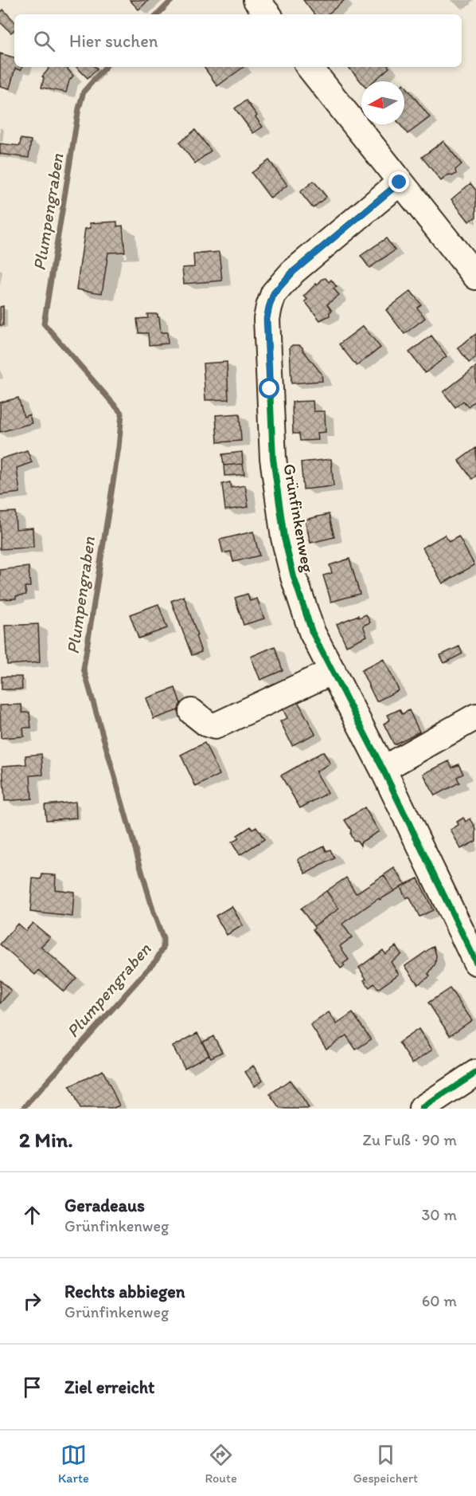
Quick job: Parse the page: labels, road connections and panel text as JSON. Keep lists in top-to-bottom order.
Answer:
{
  "streets": {
    "street": ["Grünfinkenweg"]
  },
  "water": ["Plumpengraben"],
  "north": "left",
  "page": {
    "search": "Hier suchen",
    "heading": ["2 Min.", "Zu Fuß · 90 m"],
    "list": [
      ["Geradeaus", "Grünfinkenweg", "30 m"],
      ["Rechts abbiegen", "Grünfinkenweg", "60 m"],
      "Ziel erreicht"
    ],
    "nav": ["Karte", "Route", "Gespeichert"]
  }
}
